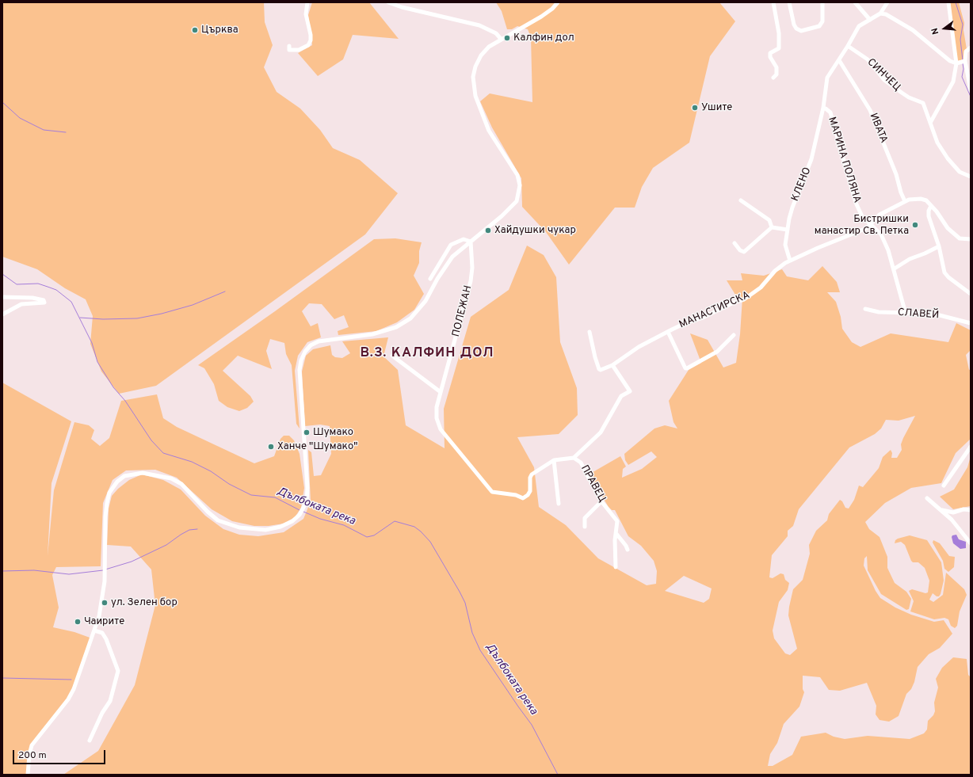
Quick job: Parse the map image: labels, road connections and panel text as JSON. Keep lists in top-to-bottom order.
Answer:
{
  "streets": {
    "street": [
      "СИНЧЕЦ",
      "ИВАТА",
      "МАРИНА ПОЛЯНА",
      "КЛЕНО",
      "МАНАСТИРСКА",
      "ПОЛЕЖАН",
      "СЛАВЕЙ",
      "ПРАВЕЦ"
    ]
  },
  "crossings": [
    ["СИНЧЕЦ", "МАРИНА ПОЛЯНА"],
    ["ИВАТА", "МАРИНА ПОЛЯНА"],
    ["ИВАТА", "МАНАСТИРСКА"],
    ["МАРИНА ПОЛЯНА", "КЛЕНО"],
    ["МАРИНА ПОЛЯНА", "МАНАСТИРСКА"],
    ["МАРИНА ПОЛЯНА", "СЛАВЕЙ"],
    ["КЛЕНО", "МАНАСТИРСКА"]
  ],
  "districts": ["В.З. КАЛФИН ДОЛ"],
  "water": ["Дълбоката река"],
  "places": [
    "Църква",
    "Калфин дол",
    "Ушите",
    "Бистришки манастир Св. Петка",
    "Хайдушки чукар",
    "Шумако",
    "Ханче \"Шумако\"",
    "ул. Зелен бор",
    "Чаирите"
  ],
  "scale_bar": "200 m",
  "north": "left"
}
